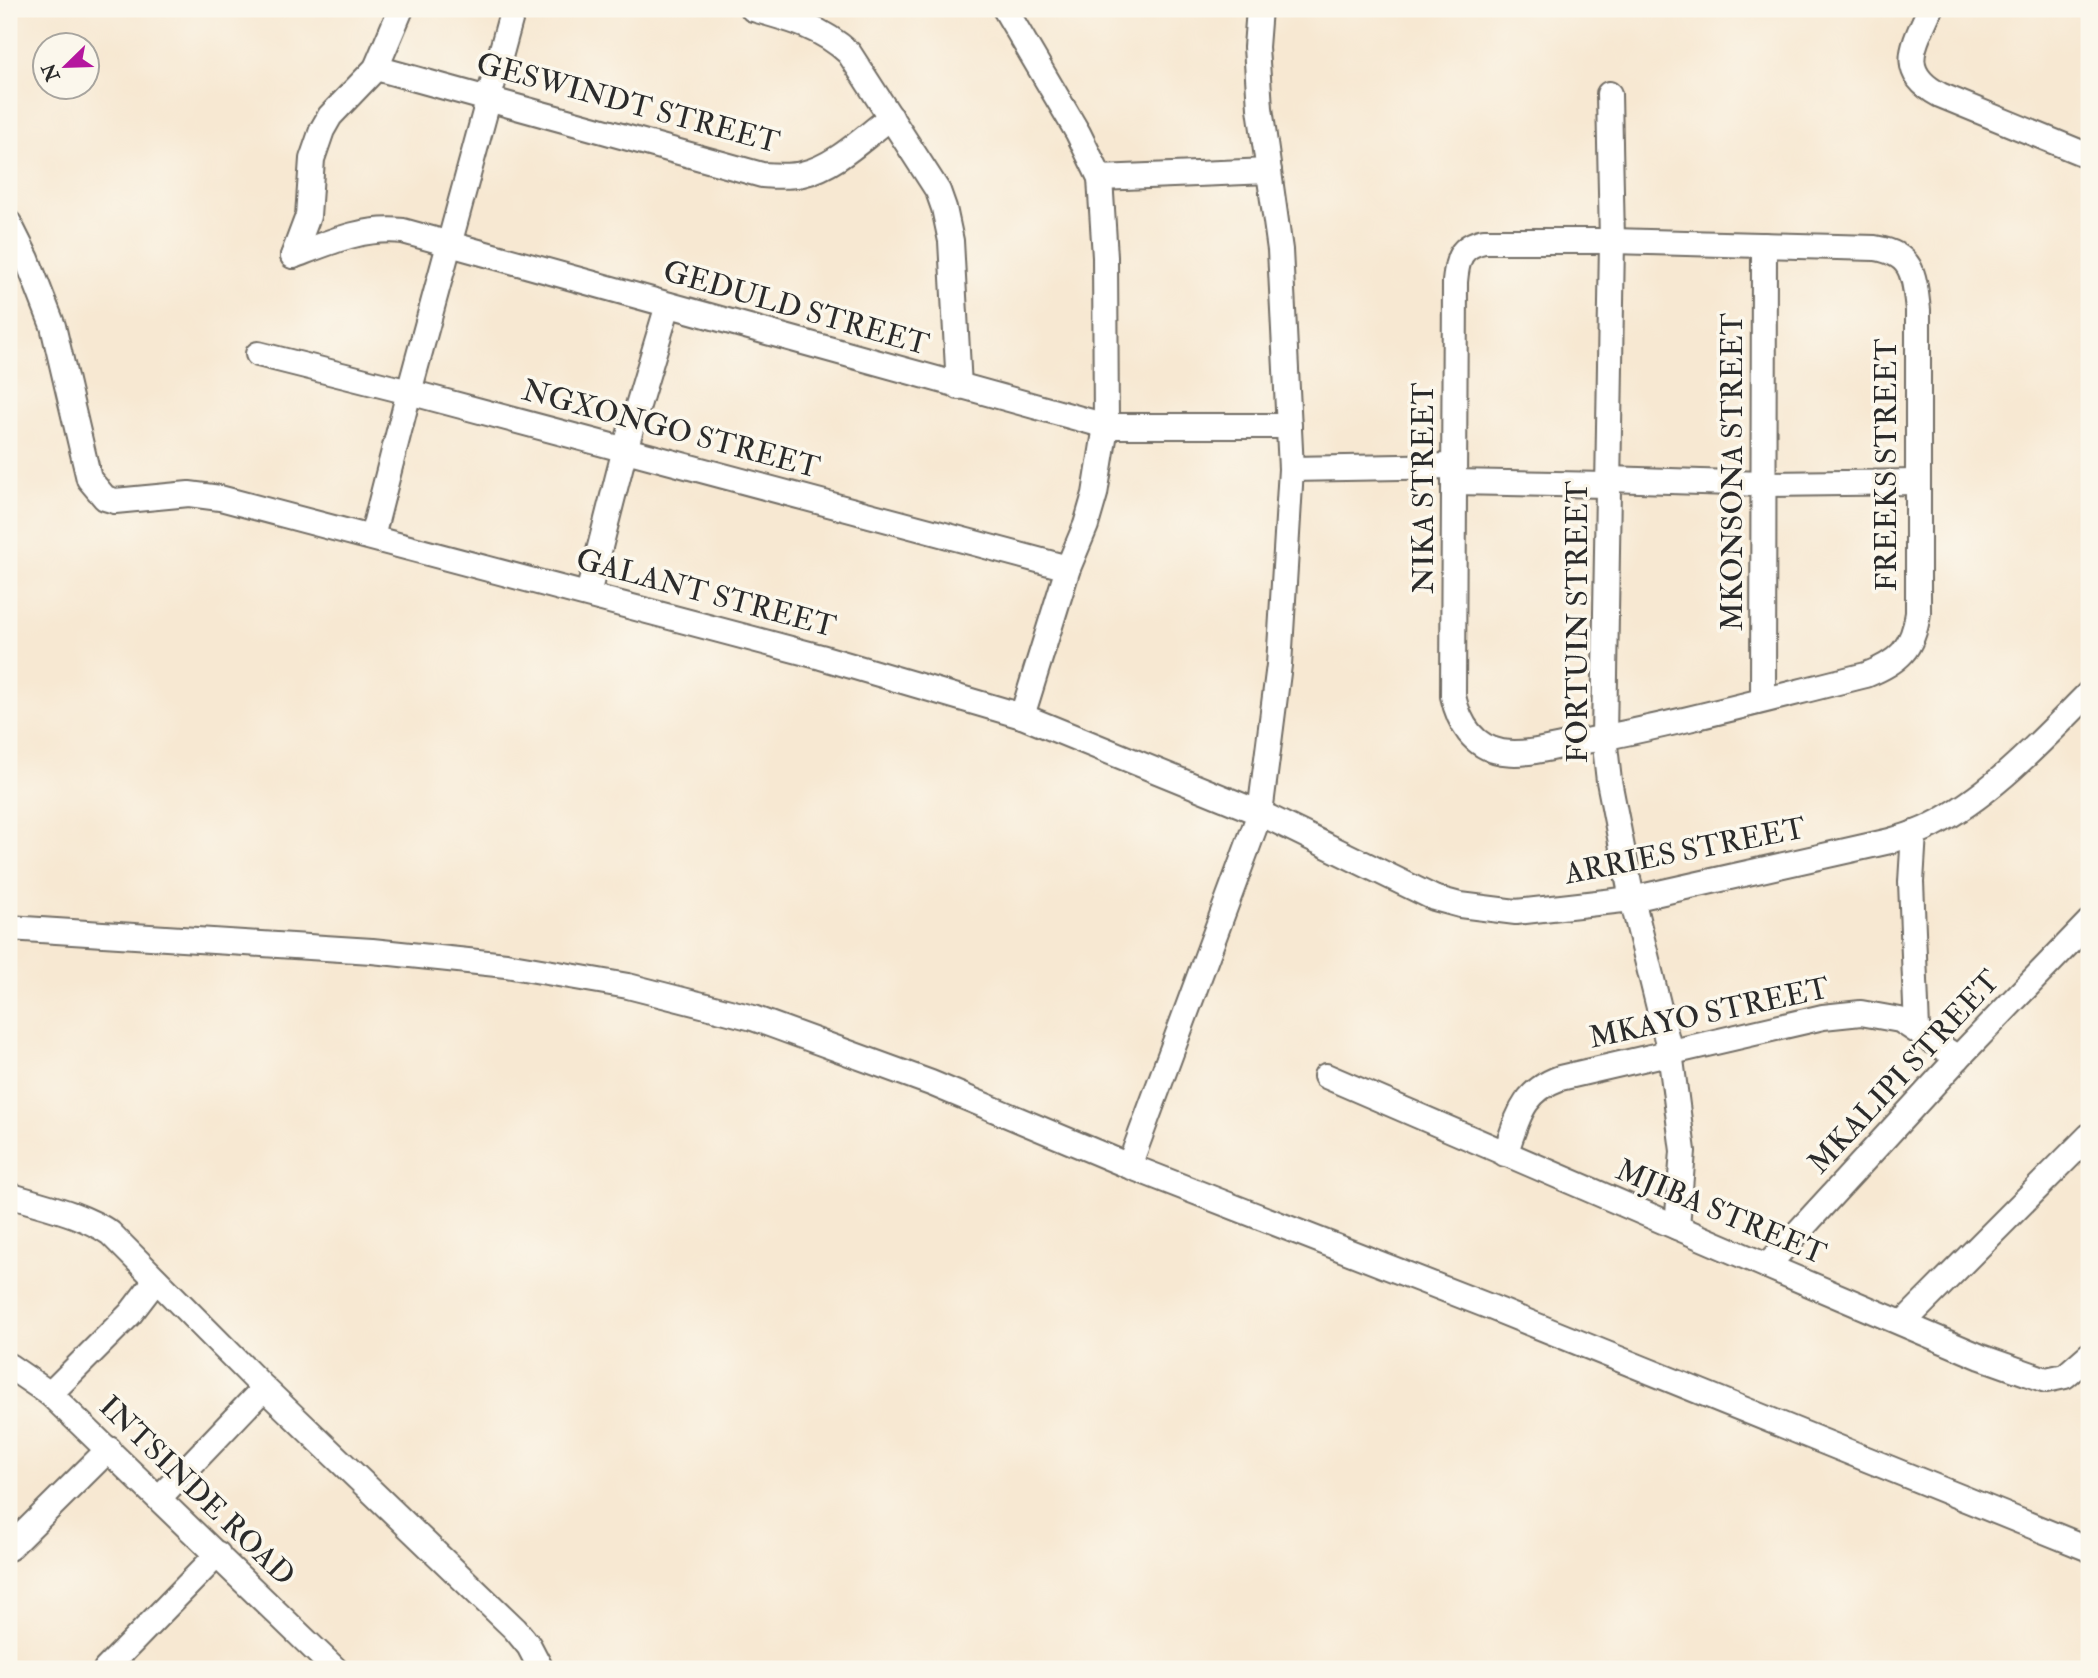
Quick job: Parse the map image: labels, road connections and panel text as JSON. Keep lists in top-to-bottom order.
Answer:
{
  "streets": {
    "street": [
      "GESWINDT STREET",
      "GEDULD STREET",
      "NGXONGO STREET",
      "FREEKS STREET",
      "MKONSONA STREET",
      "NIKA STREET",
      "GALANT STREET",
      "FORTUIN STREET",
      "ARRIES STREET",
      "MKAYO STREET",
      "MKALIPI STREET",
      "MJIBA STREET",
      "INTSINDE ROAD"
    ]
  },
  "crossings": [
    ["GESWINDT STREET", "GEDULD STREET"],
    ["FREEKS STREET", "MKONSONA STREET"],
    ["FREEKS STREET", "NIKA STREET"],
    ["FREEKS STREET", "FORTUIN STREET"],
    ["NIKA STREET", "FORTUIN STREET"],
    ["GALANT STREET", "ARRIES STREET"],
    ["FORTUIN STREET", "ARRIES STREET"],
    ["FORTUIN STREET", "MKAYO STREET"],
    ["FORTUIN STREET", "MJIBA STREET"],
    ["MKAYO STREET", "MKALIPI STREET"],
    ["MKAYO STREET", "MJIBA STREET"],
    ["MKALIPI STREET", "MJIBA STREET"]
  ],
  "north": "bottom left"
}
